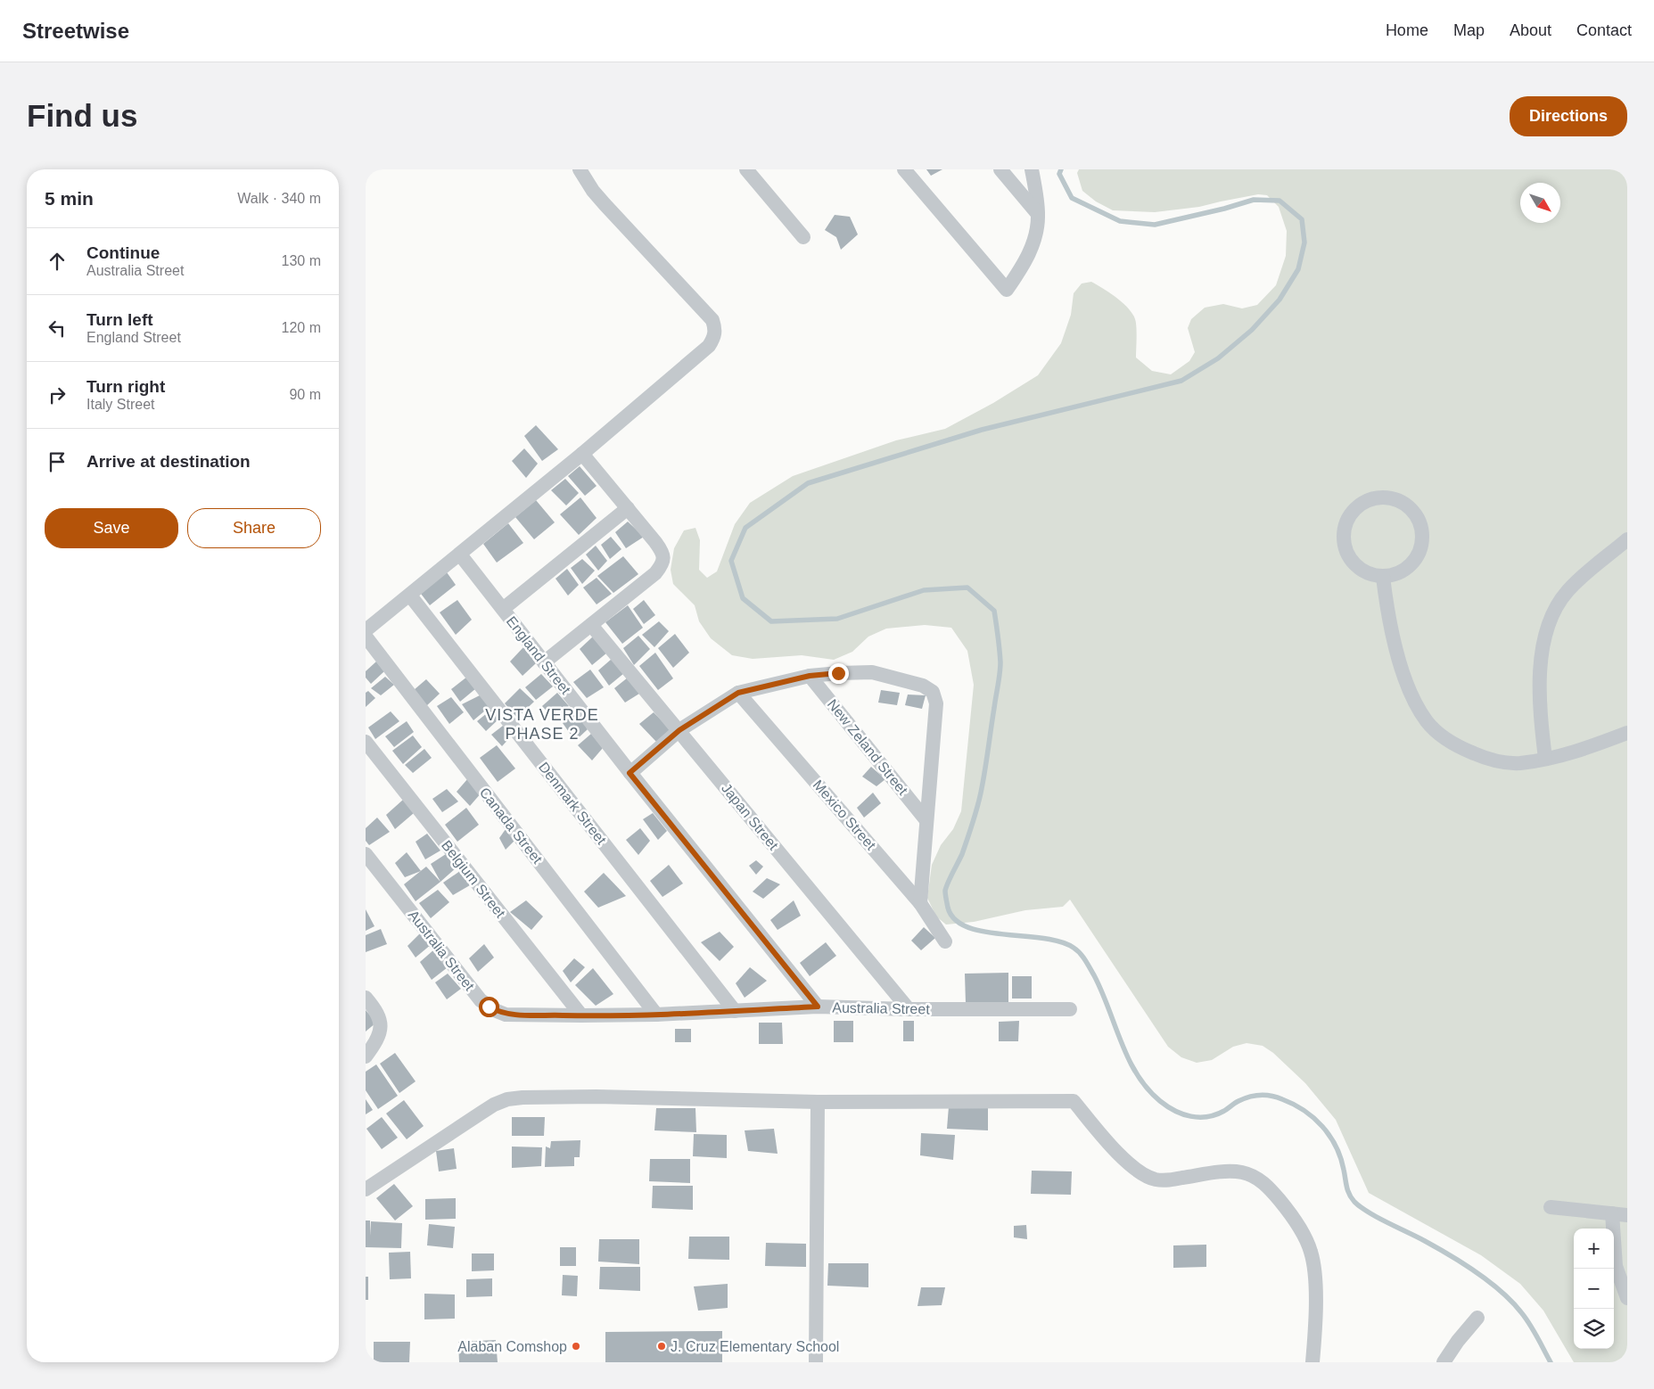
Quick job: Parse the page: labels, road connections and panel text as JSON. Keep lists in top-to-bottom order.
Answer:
{
  "streets": {
    "street": [
      "England Street",
      "New Zeland Street",
      "Denmark Street",
      "Mexico Street",
      "Japan Street",
      "Canada Street",
      "Belgium Street",
      "Australia Street"
    ]
  },
  "crossings": [
    ["England Street", "Australia Street"],
    ["Denmark Street", "Australia Street"],
    ["Japan Street", "Australia Street"],
    ["Canada Street", "Australia Street"],
    ["Belgium Street", "Australia Street"]
  ],
  "districts": ["VISTA VERDE PHASE 2"],
  "places": ["Alaban Comshop", "J. Cruz Elementary School"],
  "north": "bottom right",
  "page": {
    "header": "Streetwise",
    "nav": [
      "Home",
      "Map",
      "About",
      "Contact"
    ],
    "buttons": [
      "Directions",
      ["Save", "Share"]
    ],
    "title": "Find us",
    "heading": ["5 min", "Walk · 340 m"],
    "list": [
      ["Continue", "Australia Street", "130 m"],
      ["Turn left", "England Street", "120 m"],
      ["Turn right", "Italy Street", "90 m"],
      "Arrive at destination"
    ],
    "map_buttons": ["+", "−"]
  }
}
